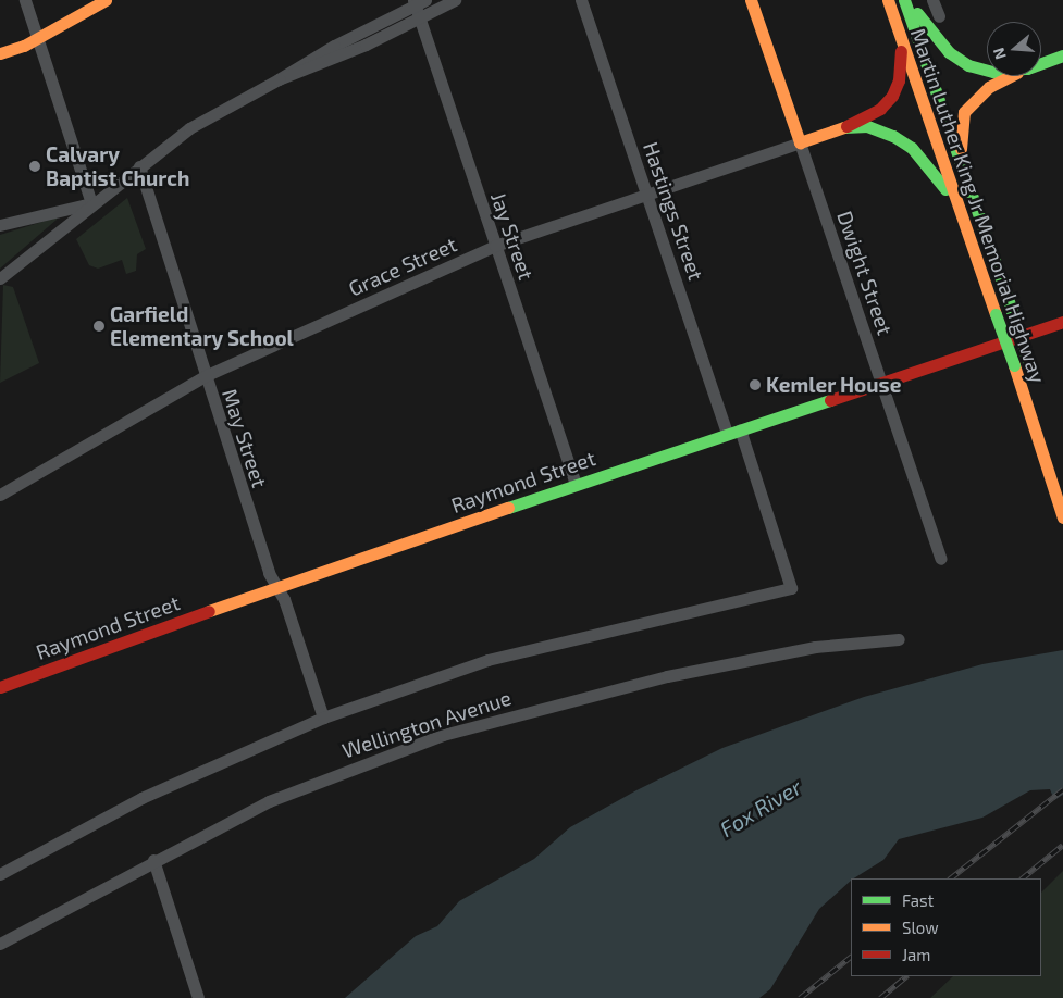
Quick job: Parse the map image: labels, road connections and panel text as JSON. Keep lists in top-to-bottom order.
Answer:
{
  "streets": {
    "main road": [
      "Martin Luther King Jr Memorial Highway",
      "Grace Street",
      "Dwight Street",
      "Raymond Street"
    ],
    "street": [
      "Hastings Street",
      "Jay Street",
      "May Street",
      "Wellington Avenue"
    ]
  },
  "crossings": [
    ["Hastings Street", "Grace Street"],
    ["Hastings Street", "Raymond Street"],
    ["Jay Street", "Grace Street"],
    ["Jay Street", "Raymond Street"],
    ["Grace Street", "Dwight Street"],
    ["Grace Street", "May Street"],
    ["Dwight Street", "Raymond Street"],
    ["May Street", "Raymond Street"],
    ["May Street", "Wellington Avenue"],
    ["Raymond Street", "Wellington Avenue"]
  ],
  "water": ["Fox River"],
  "places": ["Calvary Baptist Church", "Garfield Elementary School", "Kemler House"],
  "legend": ["Fast", "Slow", "Jam"],
  "north": "left"
}
